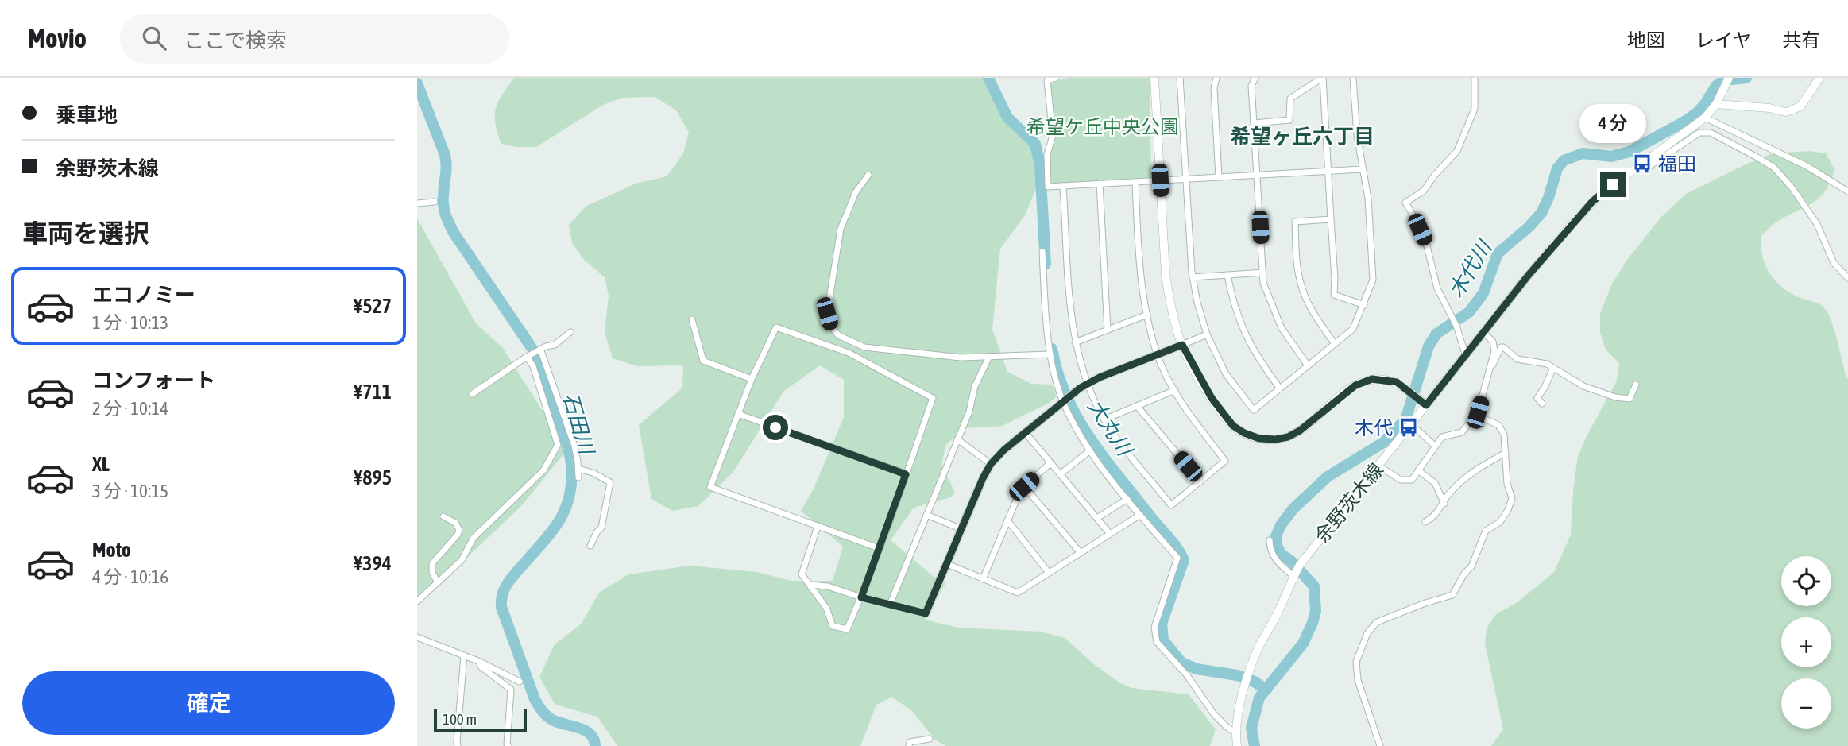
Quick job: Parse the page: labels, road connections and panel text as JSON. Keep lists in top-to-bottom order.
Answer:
{
  "streets": {
    "street": ["余野茨木線"]
  },
  "districts": ["希望ヶ丘六丁目"],
  "water": ["木代川", "石田川", "大丸川"],
  "parks": ["希望ケ丘中央公園"],
  "places": {
    "bus stop": ["福田", "木代"]
  },
  "scale_bar": "100 m",
  "page": {
    "header": "Movio",
    "search": "ここで検索",
    "nav": ["地図", "レイヤ", "共有"],
    "banner": ["乗車地", "余野茨木線"],
    "bubble": "4 分",
    "heading": "車両を選択",
    "list": [
      {
        "name": "エコノミー",
        "note": "1 分 · 10:13",
        "value": "¥527"
      },
      {
        "name": "コンフォート",
        "note": "2 分 · 10:14",
        "value": "¥711"
      },
      {
        "name": "XL",
        "note": "3 分 · 10:15",
        "value": "¥895"
      },
      {
        "name": "Moto",
        "note": "4 分 · 10:16",
        "value": "¥394"
      }
    ],
    "map_buttons": ["+", "−"],
    "buttons": "確定",
    "scale": "100 m"
  }
}
